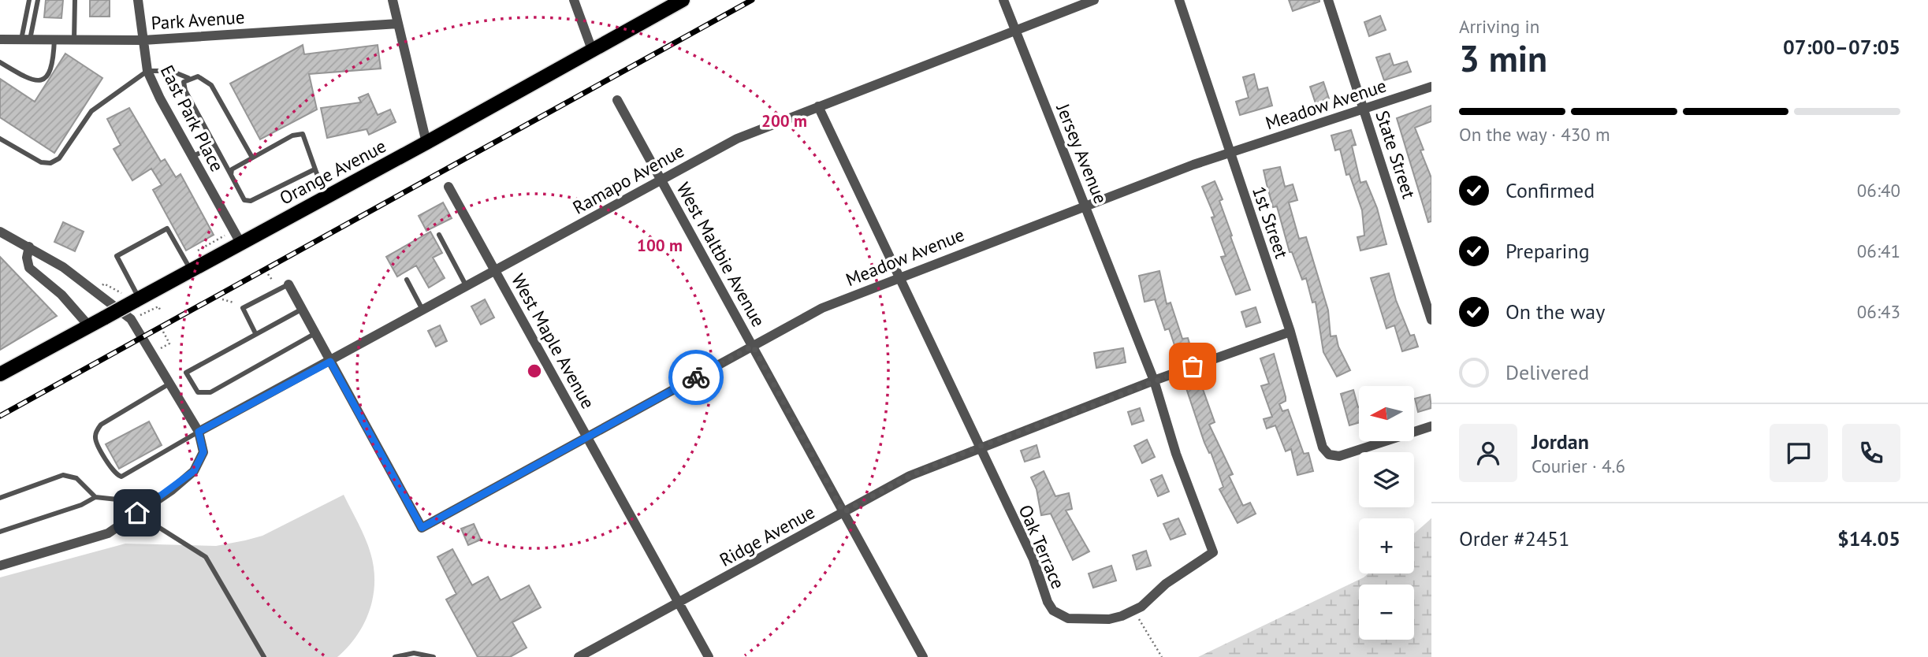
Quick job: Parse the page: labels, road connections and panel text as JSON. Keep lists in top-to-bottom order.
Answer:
{
  "streets": {
    "main road": ["Orange Avenue"],
    "street": [
      "Park Avenue",
      "Meadow Avenue",
      "East Park Place",
      "Jersey Avenue",
      "State Street",
      "Ramapo Avenue",
      "1st Street",
      "West Maltbie Avenue",
      "West Maple Avenue",
      "Ridge Avenue",
      "Oak Terrace"
    ]
  },
  "crossings": [
    ["Park Avenue", "East Park Place"],
    ["Meadow Avenue", "Jersey Avenue"],
    ["Meadow Avenue", "State Street"],
    ["Meadow Avenue", "Ramapo Avenue"],
    ["Meadow Avenue", "1st Street"],
    ["Meadow Avenue", "West Maltbie Avenue"],
    ["Meadow Avenue", "West Maple Avenue"],
    ["Meadow Avenue", "Oak Terrace"],
    ["East Park Place", "Orange Avenue"],
    ["Jersey Avenue", "Ramapo Avenue"],
    ["Jersey Avenue", "Oak Terrace"],
    ["Ramapo Avenue", "West Maltbie Avenue"],
    ["Ramapo Avenue", "West Maple Avenue"],
    ["Ramapo Avenue", "Oak Terrace"],
    ["1st Street", "Ridge Avenue"],
    ["West Maltbie Avenue", "Ridge Avenue"],
    ["West Maple Avenue", "Ridge Avenue"],
    ["Ridge Avenue", "Oak Terrace"]
  ],
  "north": "left",
  "page": {
    "heading": ["3 min", "Arriving in", "07:00–07:05"],
    "panel": [
      "Jordan",
      "Courier · 4.6",
      "Order #2451",
      "$14.05"
    ],
    "bar": "On the way · 430 m",
    "list": [
      ["Confirmed", "06:40"],
      ["Preparing", "06:41"],
      ["On the way", "06:43"],
      "Delivered"
    ],
    "map_buttons": ["+", "−"]
  },
  "rings": ["200 m", "100 m"]
}
